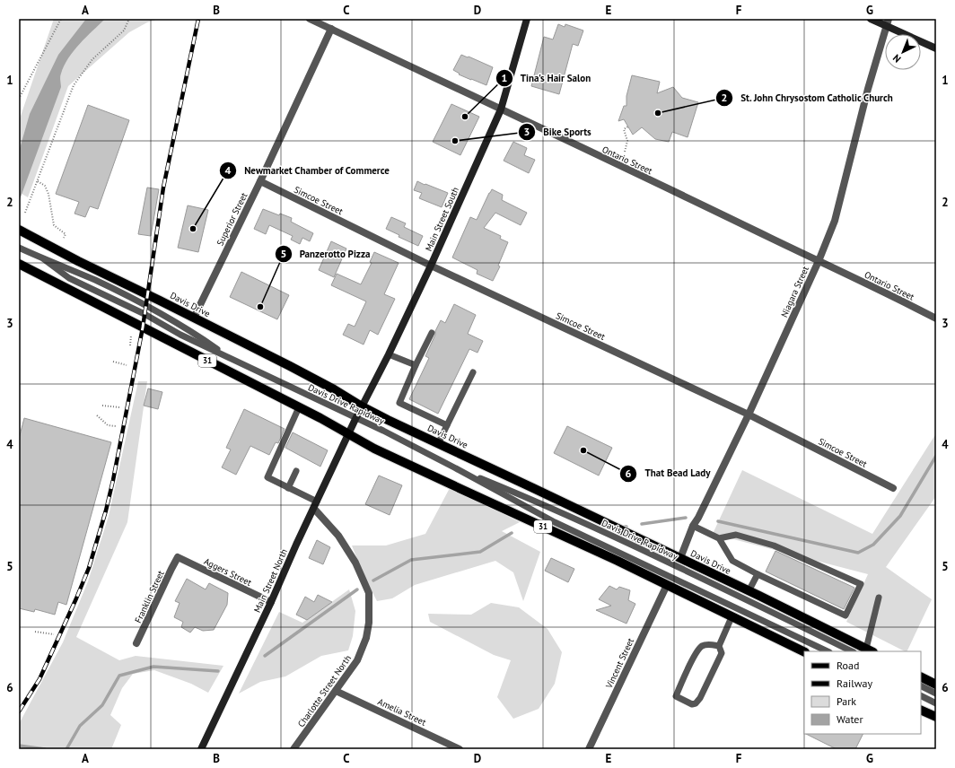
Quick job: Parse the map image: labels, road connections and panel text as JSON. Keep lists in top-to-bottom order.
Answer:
{
  "streets": {
    "main road": [
      "Main Street South",
      "Davis Drive",
      "31",
      "Main Street North"
    ],
    "street": [
      "Ontario Street",
      "Simcoe Street",
      "Superior Street",
      "Niagara Street",
      "Aggers Street",
      "Franklin Street",
      "Vincent Street",
      "Charlotte Street North",
      "Amelia Street"
    ],
    "lane": ["Davis Drive Rapidway"]
  },
  "crossings": [
    ["Ontario Street", "Superior Street"],
    ["Ontario Street", "Main Street South"],
    ["Ontario Street", "Niagara Street"],
    ["Simcoe Street", "Superior Street"],
    ["Simcoe Street", "Main Street South"],
    ["Simcoe Street", "Niagara Street"],
    ["Superior Street", "Davis Drive"],
    ["Main Street South", "Davis Drive"],
    ["Main Street South", "Davis Drive Rapidway"],
    ["Main Street South", "Main Street North"],
    ["Niagara Street", "Davis Drive"],
    ["31", "Main Street North"],
    ["31", "Vincent Street"],
    ["Davis Drive Rapidway", "Main Street North"],
    ["Aggers Street", "Main Street North"],
    ["Aggers Street", "Franklin Street"],
    ["Main Street North", "Charlotte Street North"],
    ["Charlotte Street North", "Amelia Street"]
  ],
  "places": [
    "St. John Chrysostom Catholic Church",
    "Tina's Hair Salon",
    "Bike Sports",
    "Newmarket Chamber of Commerce",
    "Panzerotto Pizza",
    "That Bead Lady"
  ],
  "legend": [
    "Road",
    "Railway",
    "Park",
    "Water"
  ],
  "north": "bottom left",
  "grid": {
    "columns": [
      "A",
      "B",
      "C",
      "D",
      "E",
      "F",
      "G"
    ],
    "rows": [
      "1",
      "2",
      "3",
      "4",
      "5",
      "6"
    ]
  }
}
